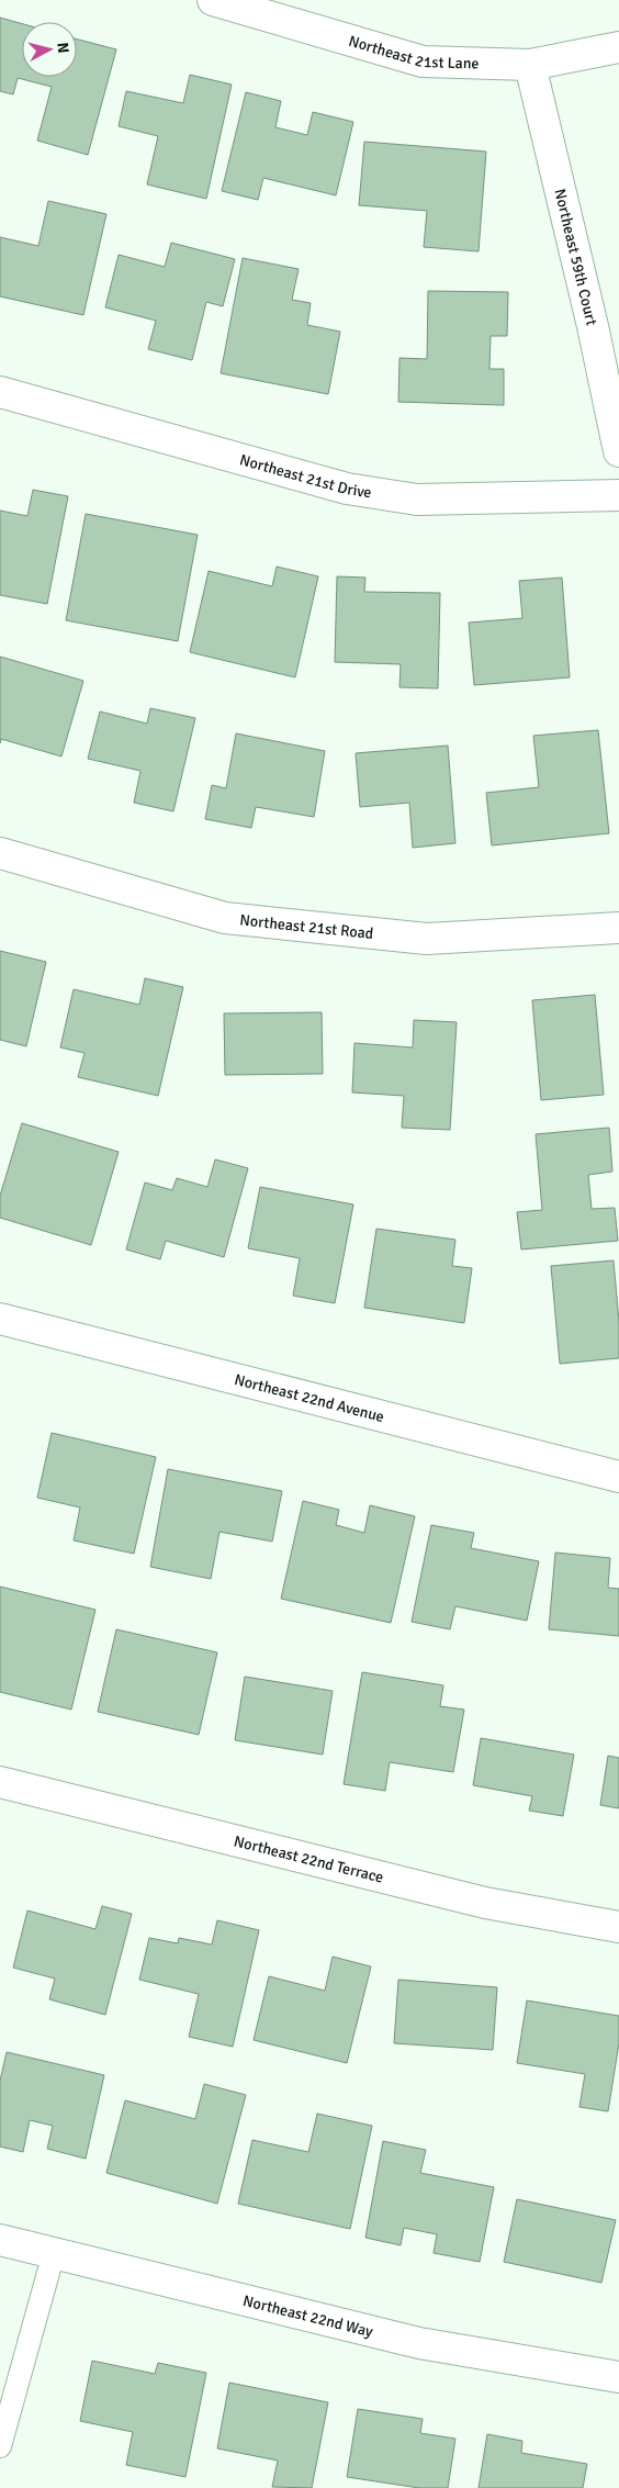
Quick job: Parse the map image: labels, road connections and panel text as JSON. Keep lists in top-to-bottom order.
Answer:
{
  "streets": {
    "street": [
      "Northeast 21st Lane",
      "Northeast 59th Court",
      "Northeast 21st Drive",
      "Northeast 21st Road",
      "Northeast 22nd Avenue",
      "Northeast 22nd Terrace",
      "Northeast 22nd Way"
    ]
  },
  "crossings": [
    ["Northeast 21st Lane", "Northeast 59th Court"]
  ],
  "north": "right"
}
